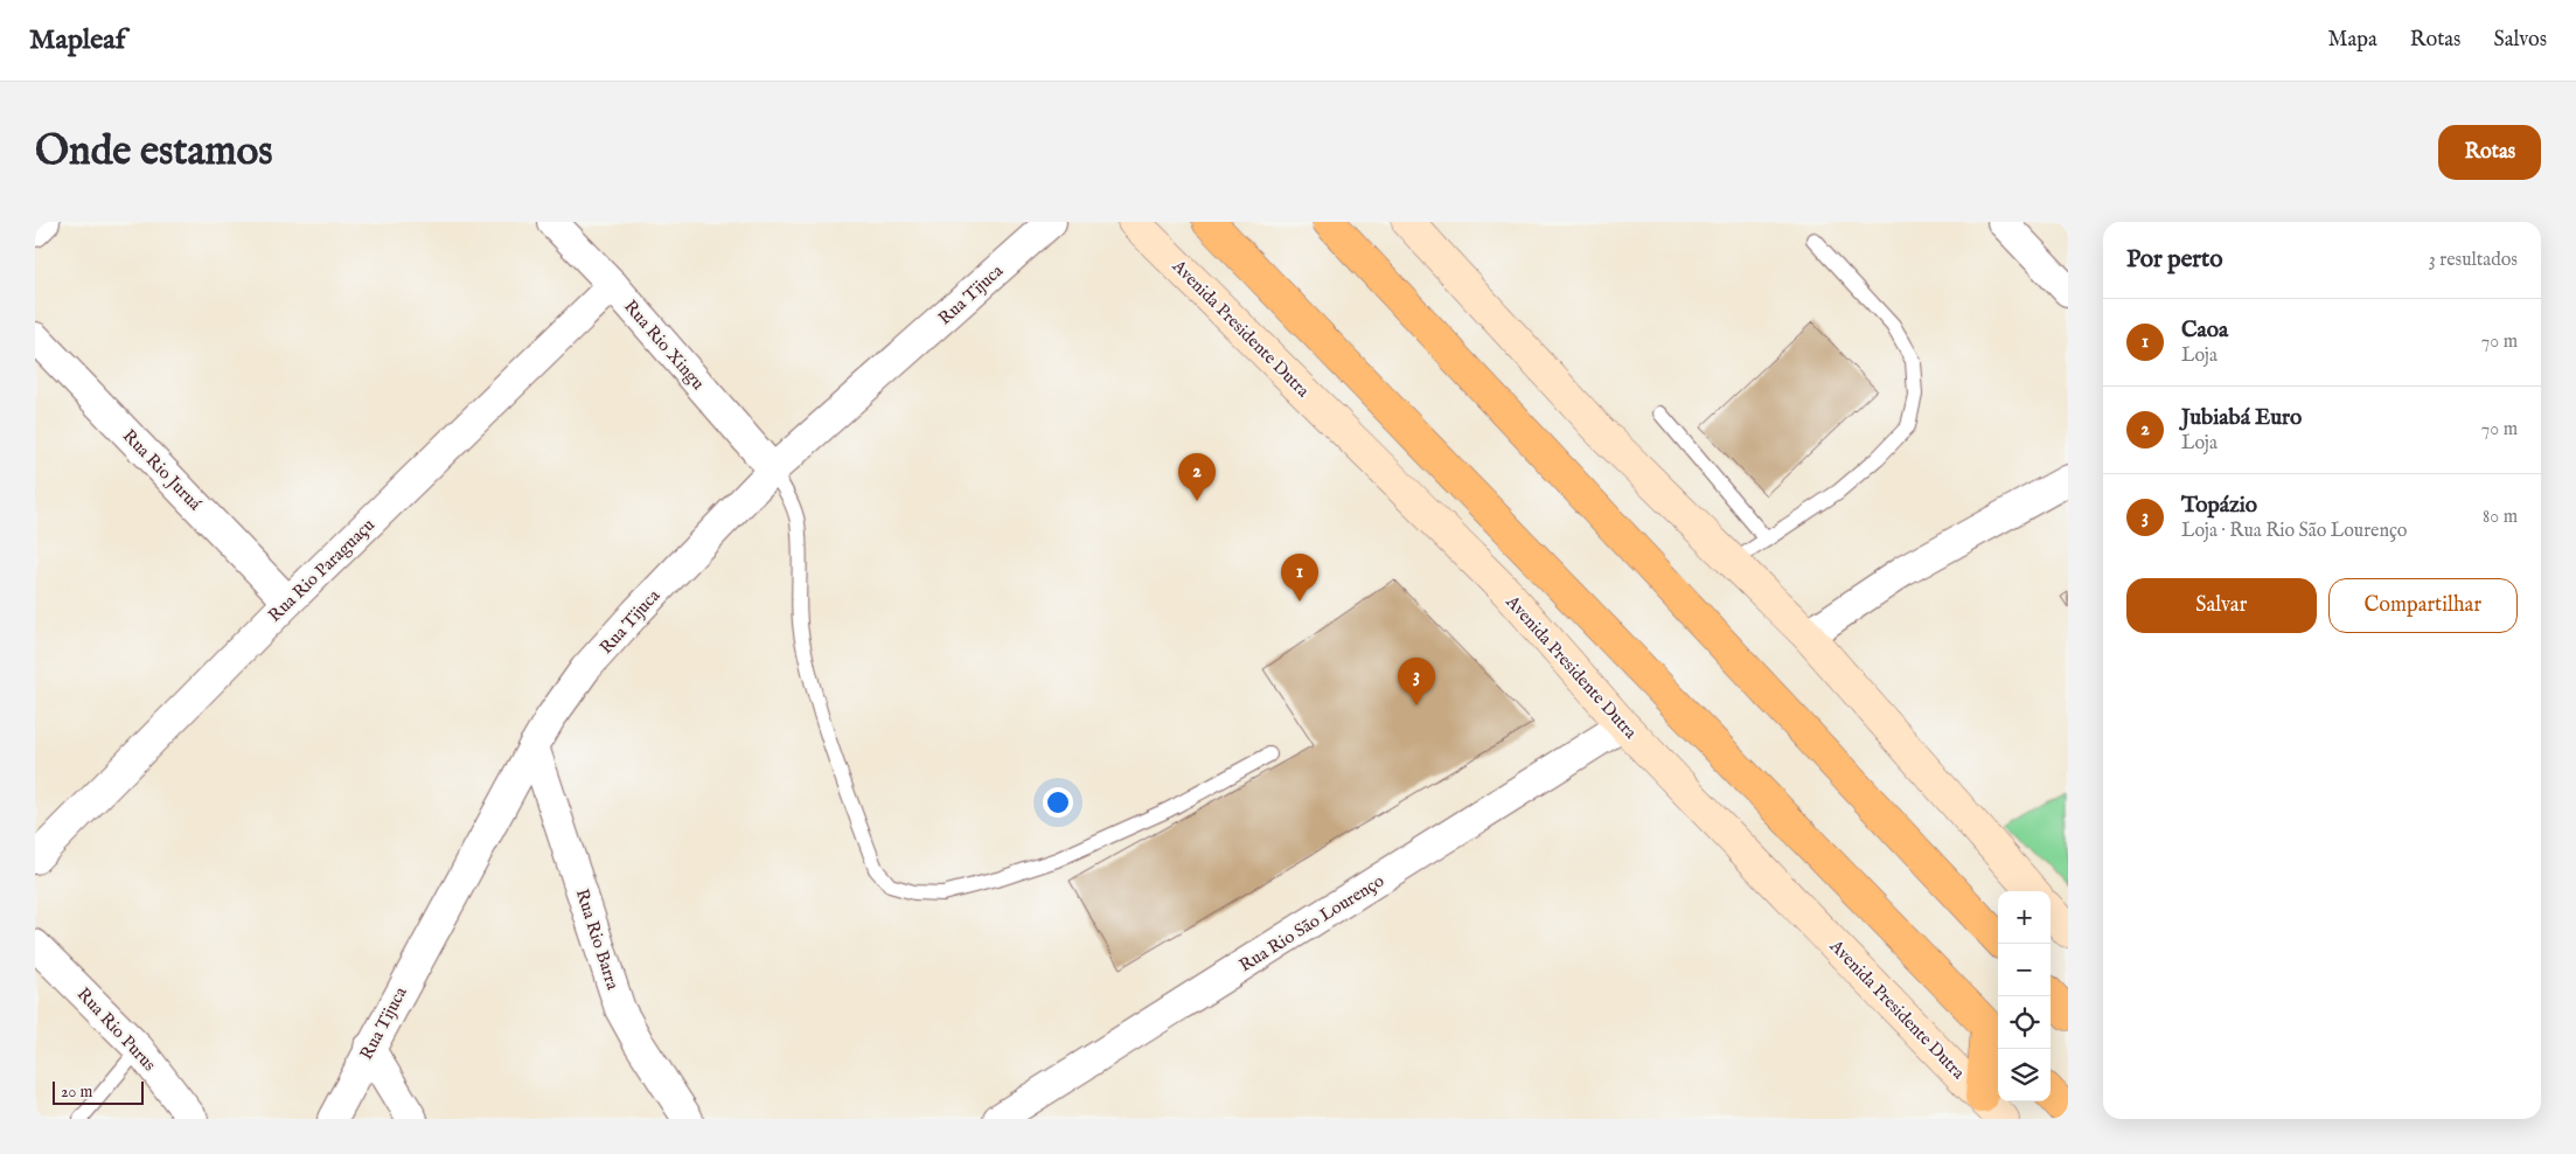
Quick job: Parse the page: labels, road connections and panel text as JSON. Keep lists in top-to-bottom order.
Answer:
{
  "streets": {
    "street": [
      "Rua Tijuca",
      "Avenida Presidente Dutra",
      "Rua Rio Xingu",
      "Rua Rio Juruá",
      "Rua Rio Paraguaçu",
      "Rua Rio São Lourenço",
      "Rua Rio Barra",
      "Rua Rio Purus"
    ]
  },
  "crossings": [
    ["Rua Tijuca", "Rua Rio Xingu"],
    ["Rua Tijuca", "Rua Rio Barra"],
    ["Avenida Presidente Dutra", "Rua Rio São Lourenço"],
    ["Rua Rio Xingu", "Rua Rio Paraguaçu"],
    ["Rua Rio Juruá", "Rua Rio Paraguaçu"]
  ],
  "scale_bar": "20 m",
  "page": {
    "header": "Mapleaf",
    "nav": ["Mapa", "Rotas", "Salvos"],
    "buttons": [
      "Rotas",
      ["Salvar", "Compartilhar"]
    ],
    "title": "Onde estamos",
    "heading": ["Por perto", "3 resultados"],
    "list": [
      {
        "mark": "1",
        "name": "Caoa",
        "note": "Loja",
        "value": "70 m"
      },
      {
        "mark": "2",
        "name": "Jubiabá Euro",
        "note": "Loja",
        "value": "70 m"
      },
      {
        "mark": "3",
        "name": "Topázio",
        "note": "Loja · Rua Rio São Lourenço",
        "value": "80 m"
      }
    ],
    "pins": ["2", "1", "3"],
    "map_buttons": ["+", "−"],
    "scale": "20 m"
  }
}
